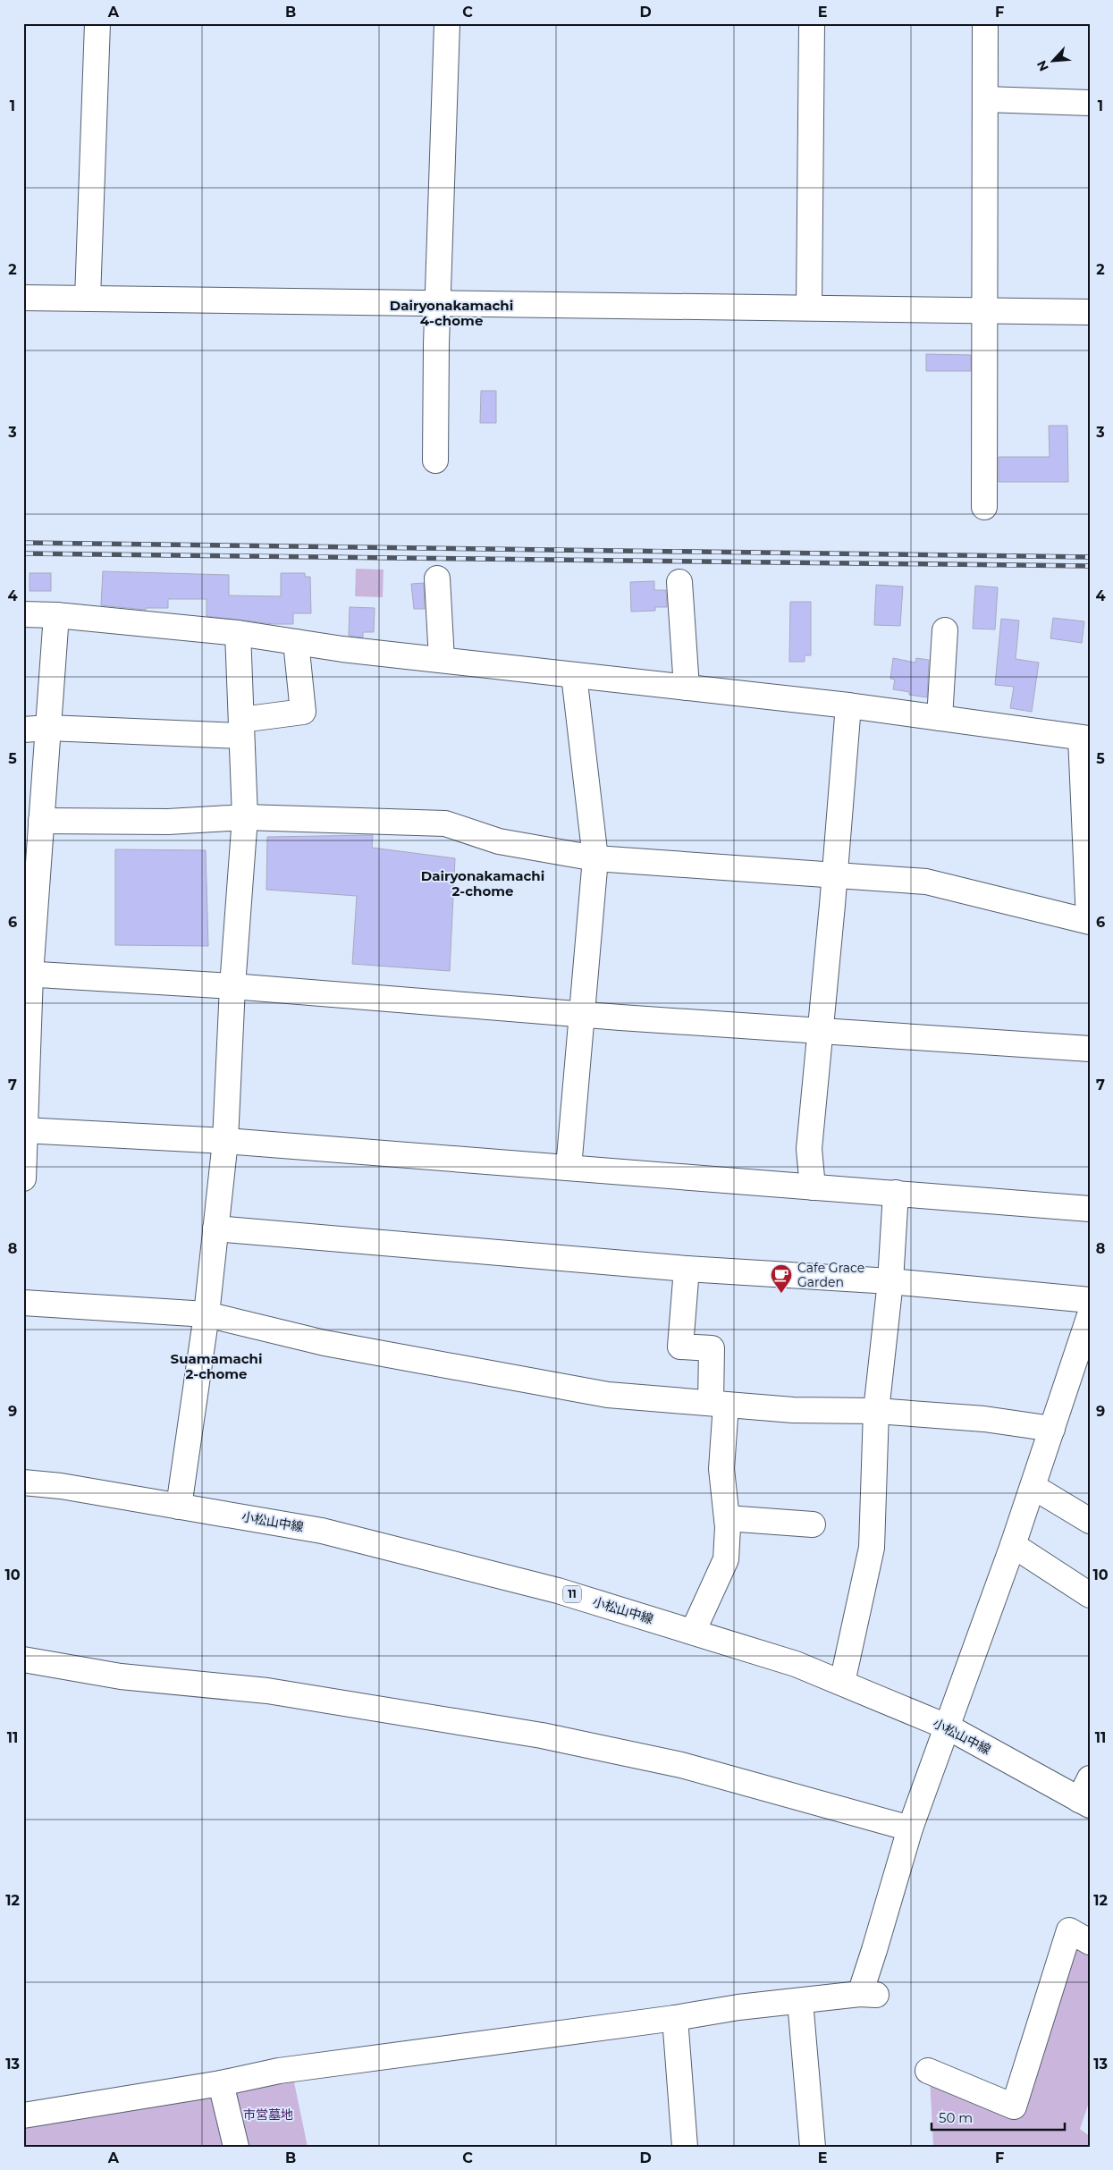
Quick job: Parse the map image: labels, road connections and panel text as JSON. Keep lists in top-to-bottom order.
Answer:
{
  "streets": {
    "street": ["小松山中線", "11"]
  },
  "districts": ["Dairyonakamachi 4-chome", "Dairyonakamachi 2-chome", "Suamamachi 2-chome"],
  "parks": ["市営墓地"],
  "places": {
    "cafe": ["Cafe Grace Garden"]
  },
  "scale_bar": "50 m",
  "north": "bottom left",
  "grid": {
    "columns": [
      "A",
      "B",
      "C",
      "D",
      "E",
      "F"
    ],
    "rows": [
      "1",
      "2",
      "3",
      "4",
      "5",
      "6",
      "7",
      "8",
      "9",
      "10",
      "11",
      "12",
      "13"
    ]
  }
}
